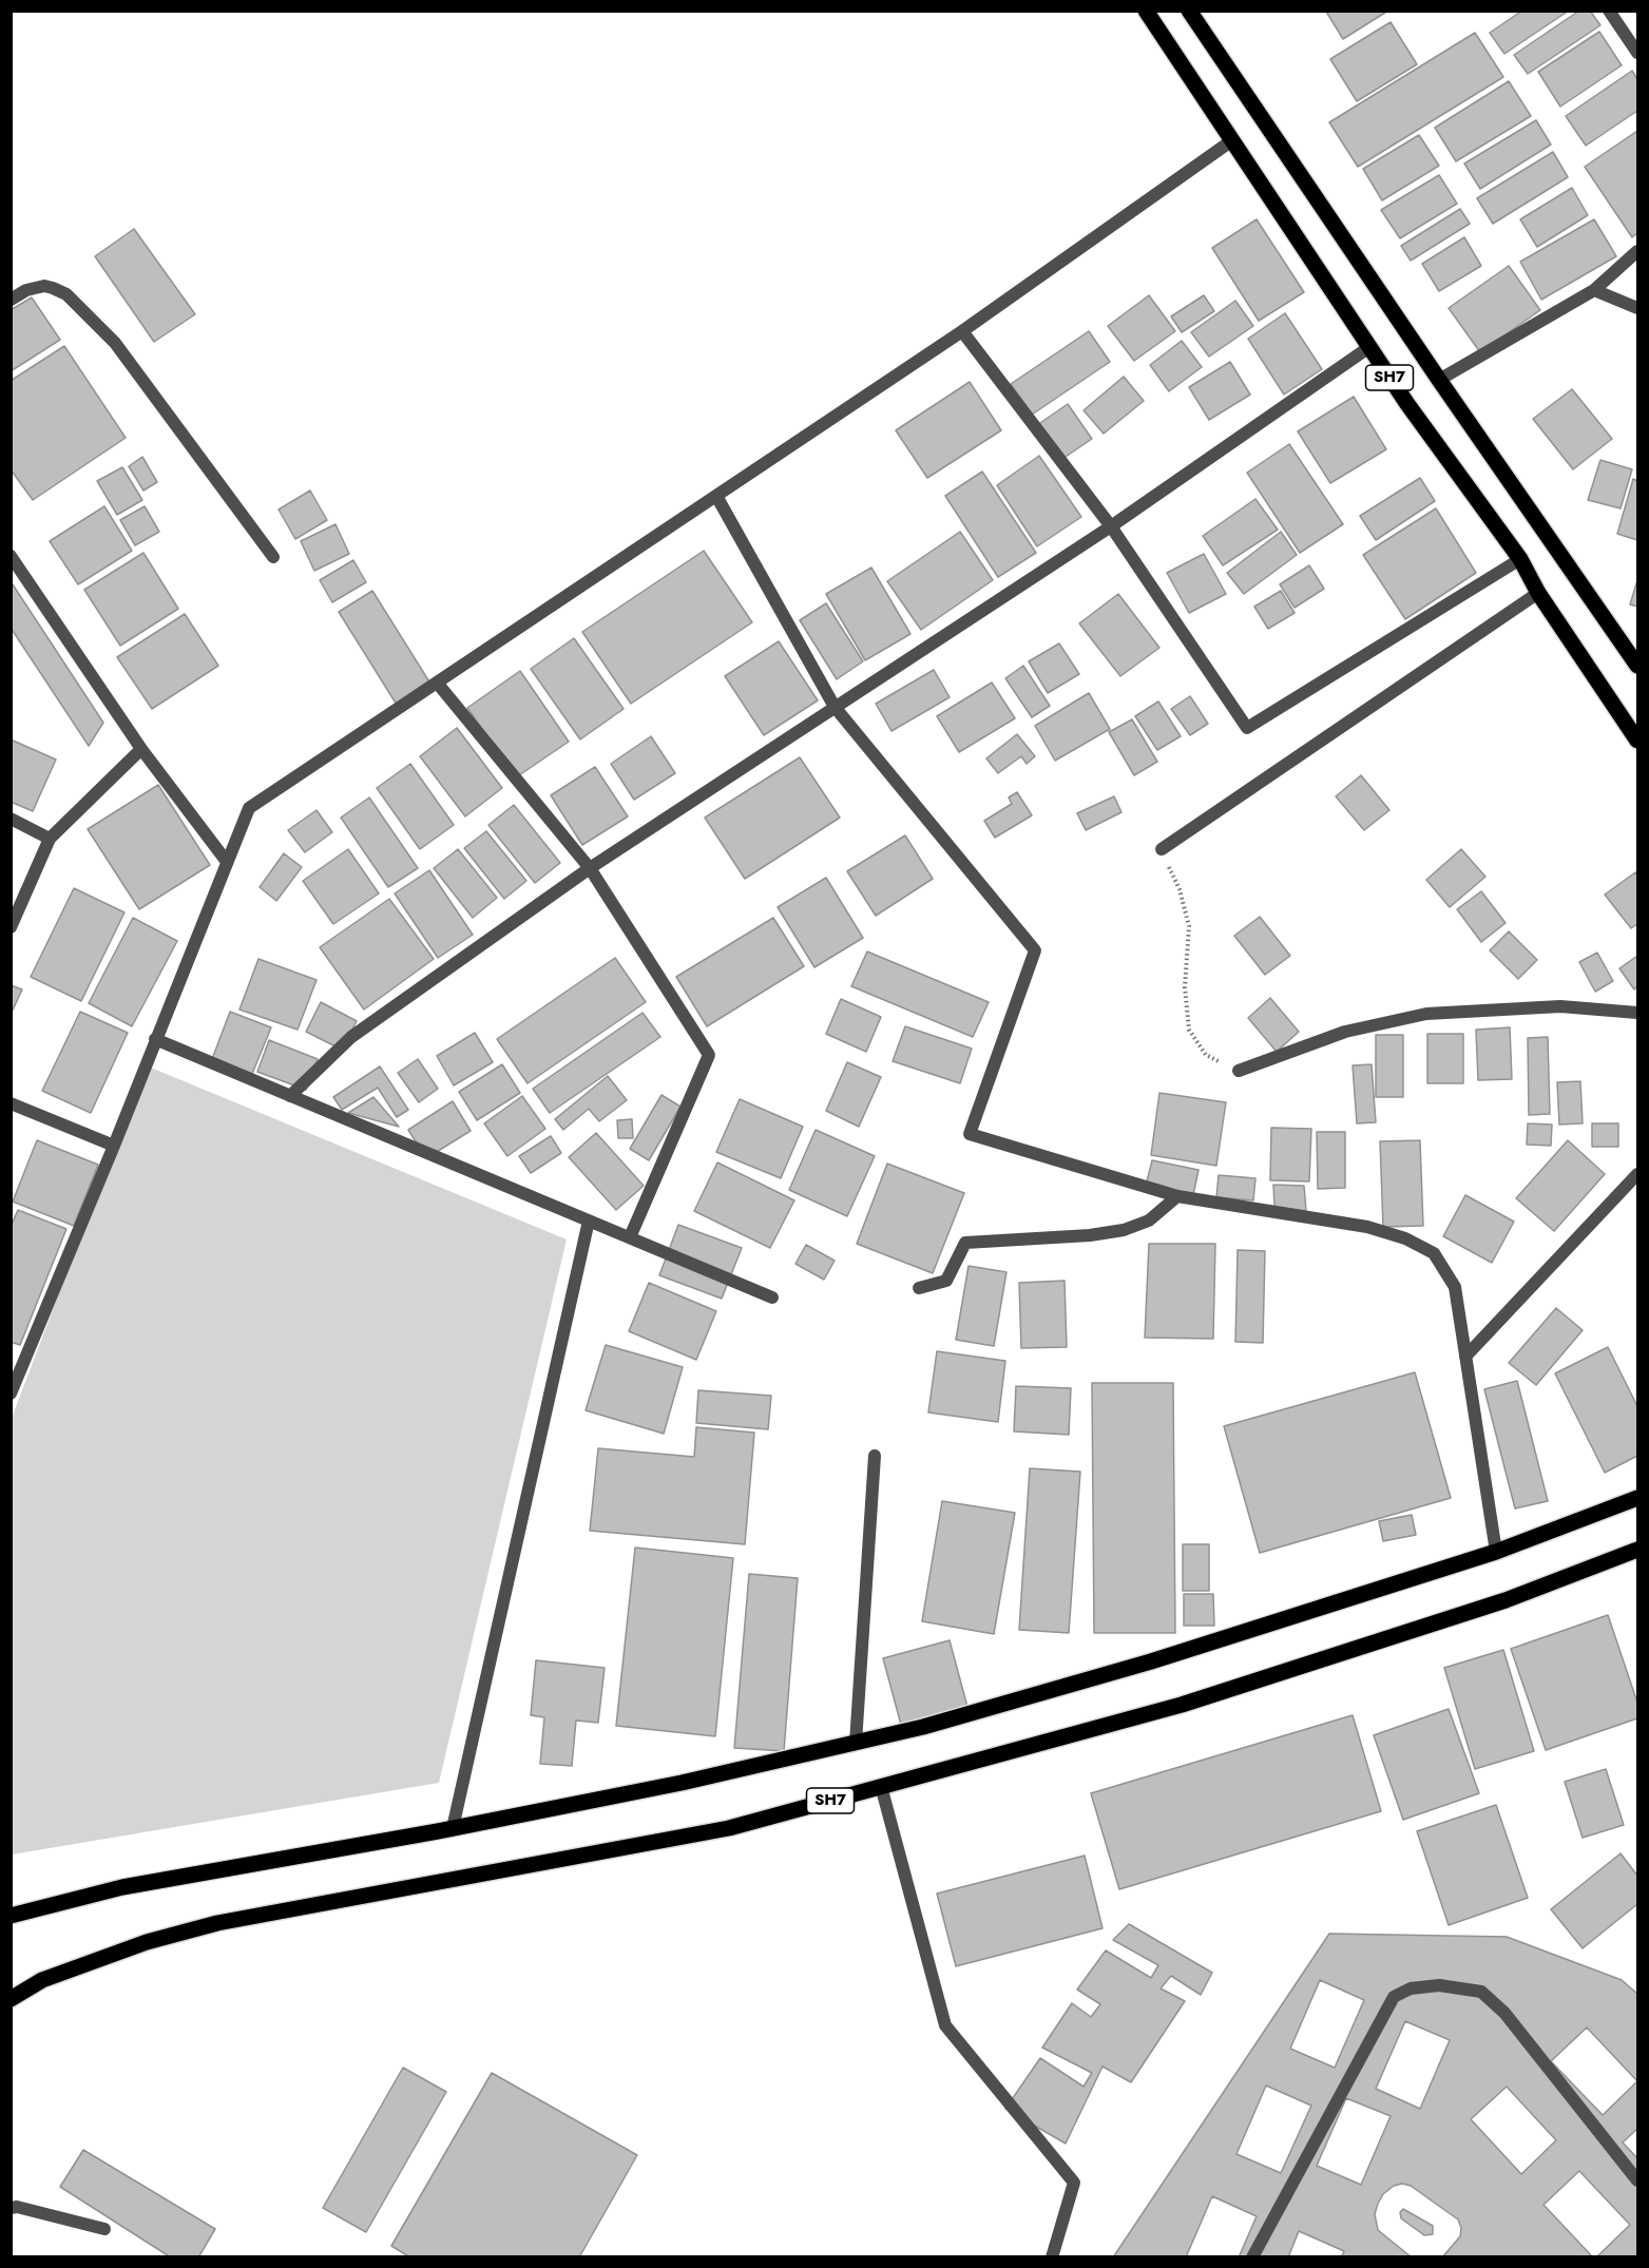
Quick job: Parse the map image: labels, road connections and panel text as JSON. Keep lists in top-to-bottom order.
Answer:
{
  "streets": {
    "main road": ["SH7"]
  }
}
